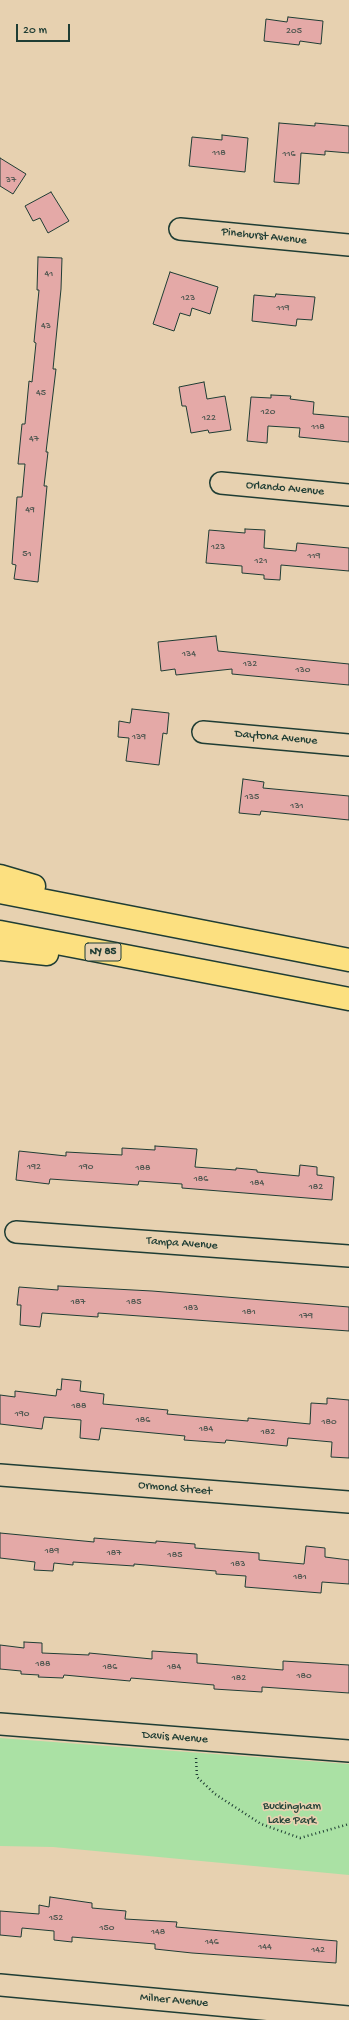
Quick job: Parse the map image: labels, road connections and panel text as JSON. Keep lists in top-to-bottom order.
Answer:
{
  "streets": {
    "highway": ["NY 85"],
    "street": [
      "Pinehurst Avenue",
      "Orlando Avenue",
      "Daytona Avenue",
      "Tampa Avenue",
      "Ormond Street",
      "Davis Avenue",
      "Milner Avenue"
    ]
  },
  "parks": ["Buckingham Lake Park"],
  "house_numbers": [
    "205",
    "118",
    "116",
    "37",
    "41",
    "123",
    "119",
    "43",
    "45",
    "120",
    "122",
    "118",
    "47",
    "49",
    "123",
    "51",
    "119",
    "121",
    "134",
    "132",
    "130",
    "139",
    "135",
    "131",
    "192",
    "190",
    "188",
    "186",
    "184",
    "182",
    "187",
    "185",
    "183",
    "181",
    "179",
    "188",
    "190",
    "186",
    "180",
    "184",
    "182",
    "189",
    "187",
    "185",
    "183",
    "181",
    "188",
    "186",
    "184",
    "180",
    "182",
    "152",
    "150",
    "148",
    "146",
    "144",
    "142"
  ],
  "scale_bar": "20 m"
}
